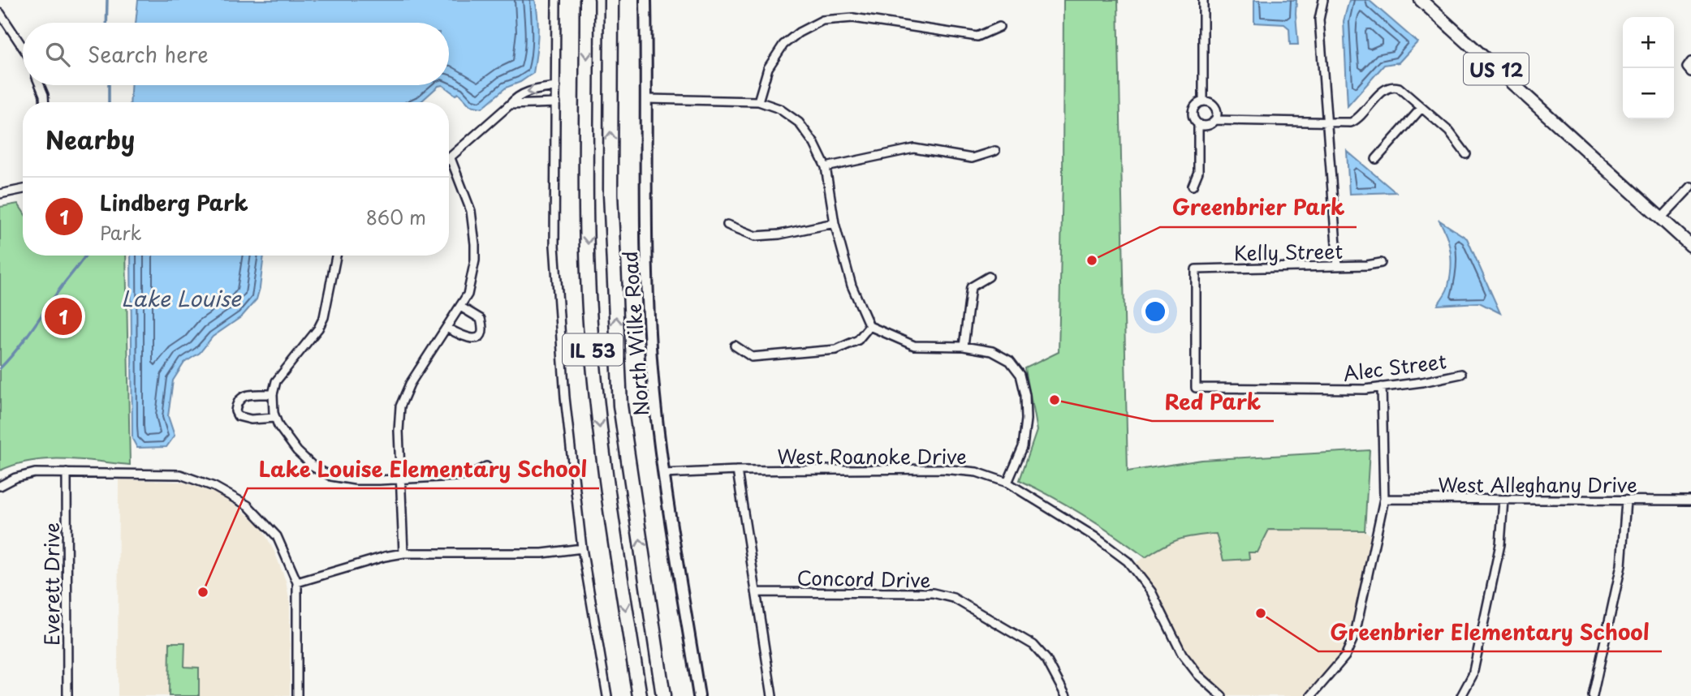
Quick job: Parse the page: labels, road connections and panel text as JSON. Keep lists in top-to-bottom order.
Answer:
{
  "streets": {
    "highway": ["IL 53"],
    "main road": ["US 12"],
    "street": [
      "Kelly Street",
      "North Wilke Road",
      "Alec Street",
      "West Roanoke Drive",
      "West Alleghany Drive",
      "Concord Drive",
      "Everett Drive"
    ]
  },
  "crossings": [
    ["Kelly Street", "Alec Street"],
    ["North Wilke Road", "West Roanoke Drive"]
  ],
  "water": ["Lake Louise"],
  "places": [
    "Greenbrier Park",
    "Red Park",
    "Lake Louise Elementary School",
    "Greenbrier Elementary School"
  ],
  "page": {
    "map_buttons": ["+", "−"],
    "search": "Search here",
    "heading": "Nearby",
    "list": [
      {
        "mark": "1",
        "name": "Lindberg Park",
        "note": "Park",
        "value": "860 m"
      }
    ],
    "pins": "1"
  }
}
